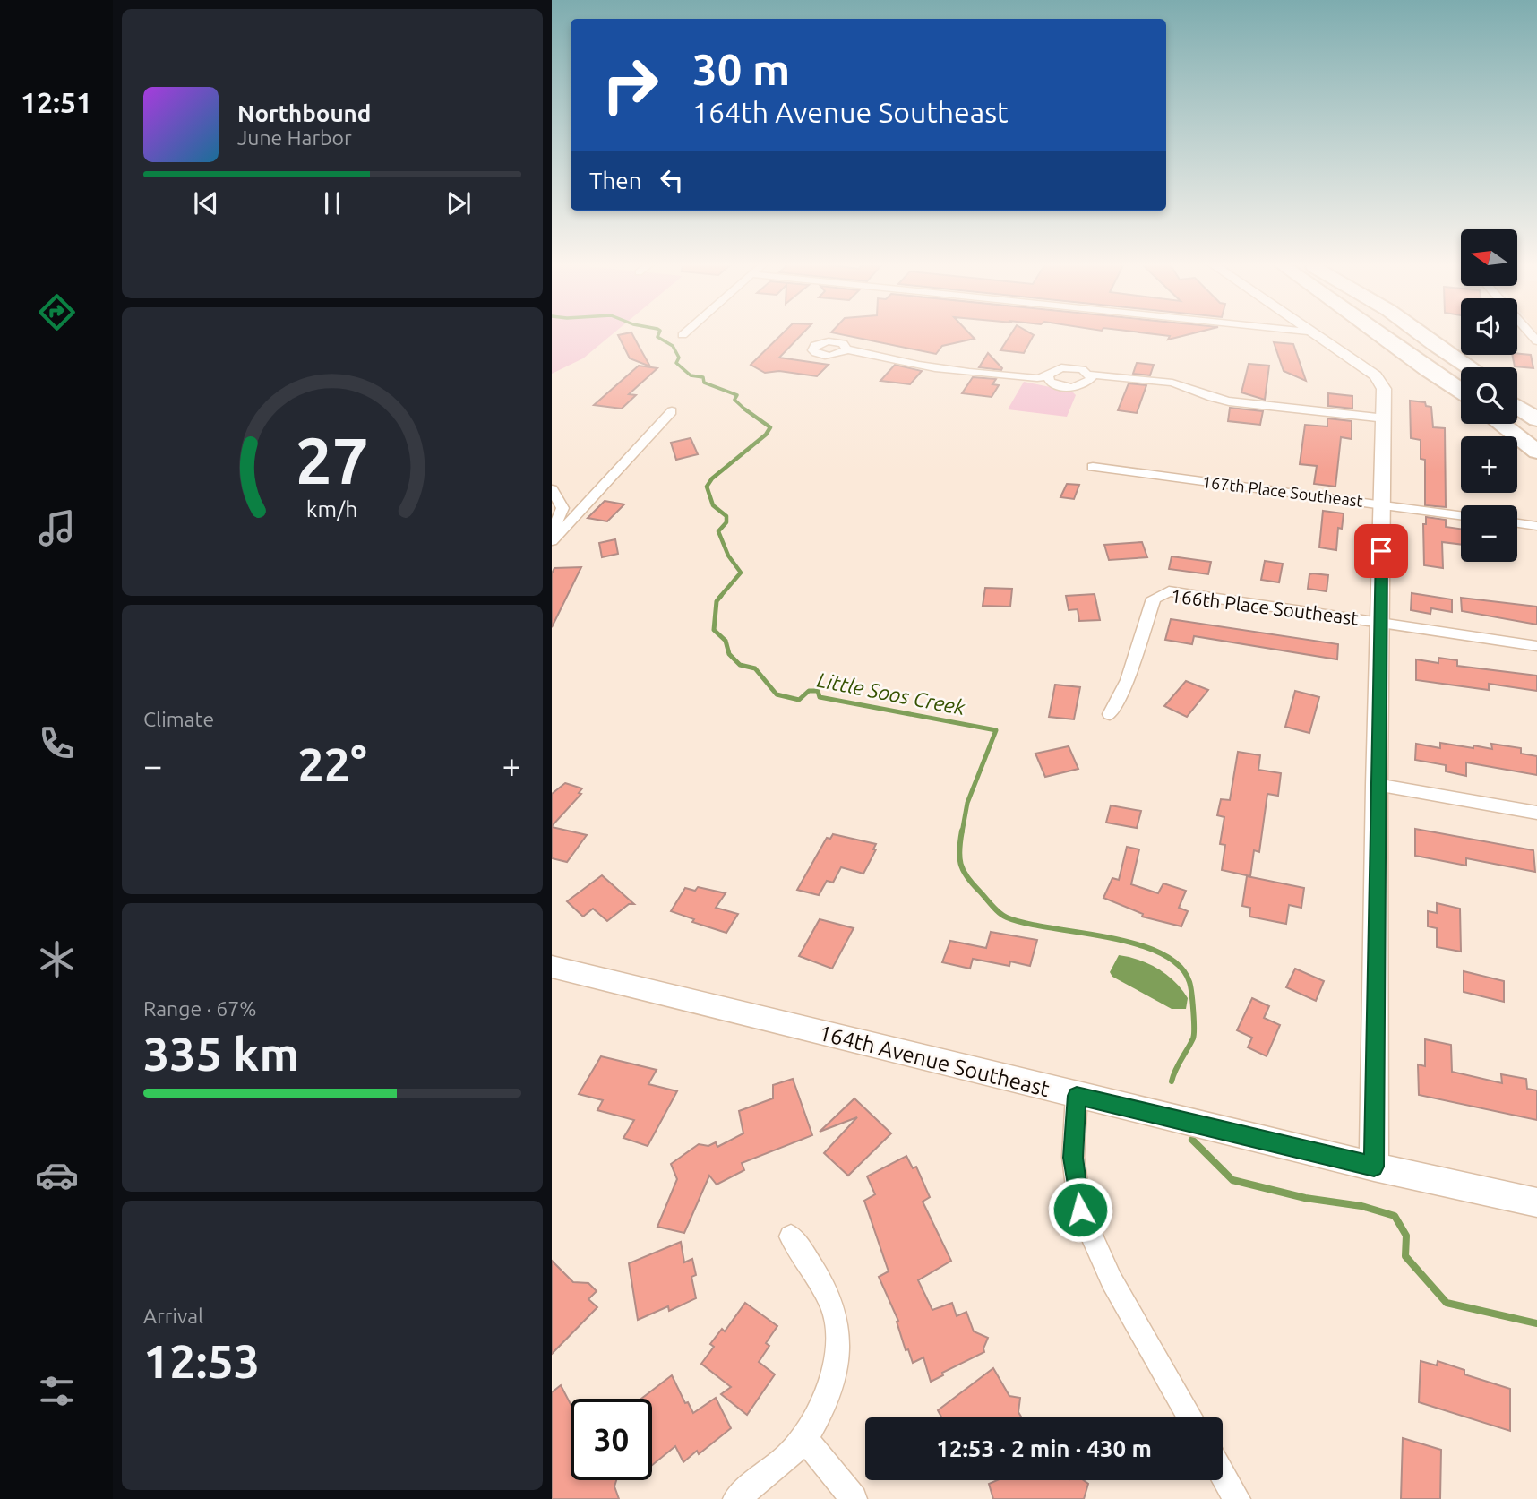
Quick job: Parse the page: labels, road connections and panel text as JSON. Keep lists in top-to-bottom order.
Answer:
{
  "streets": {
    "street": ["167th Place Southeast", "166th Place Southeast", "164th Avenue Southeast"]
  },
  "water": ["Little Soos Creek"],
  "north": "left",
  "page": {
    "tabs": "12:51",
    "turn": ["30 m", "164th Avenue Southeast"],
    "song": ["Northbound", "June Harbor"],
    "then": "Then",
    "map_buttons": ["+", "−"],
    "tile": [
      "Climate",
      ["Range · 67%", "335 km"],
      ["Arrival", "12:53"]
    ],
    "heat": ["−", "22°", "+"],
    "limit": "30",
    "trip": "12:53 · 2 min · 430 m",
    "gauge": ["27", "km/h"]
  }
}
